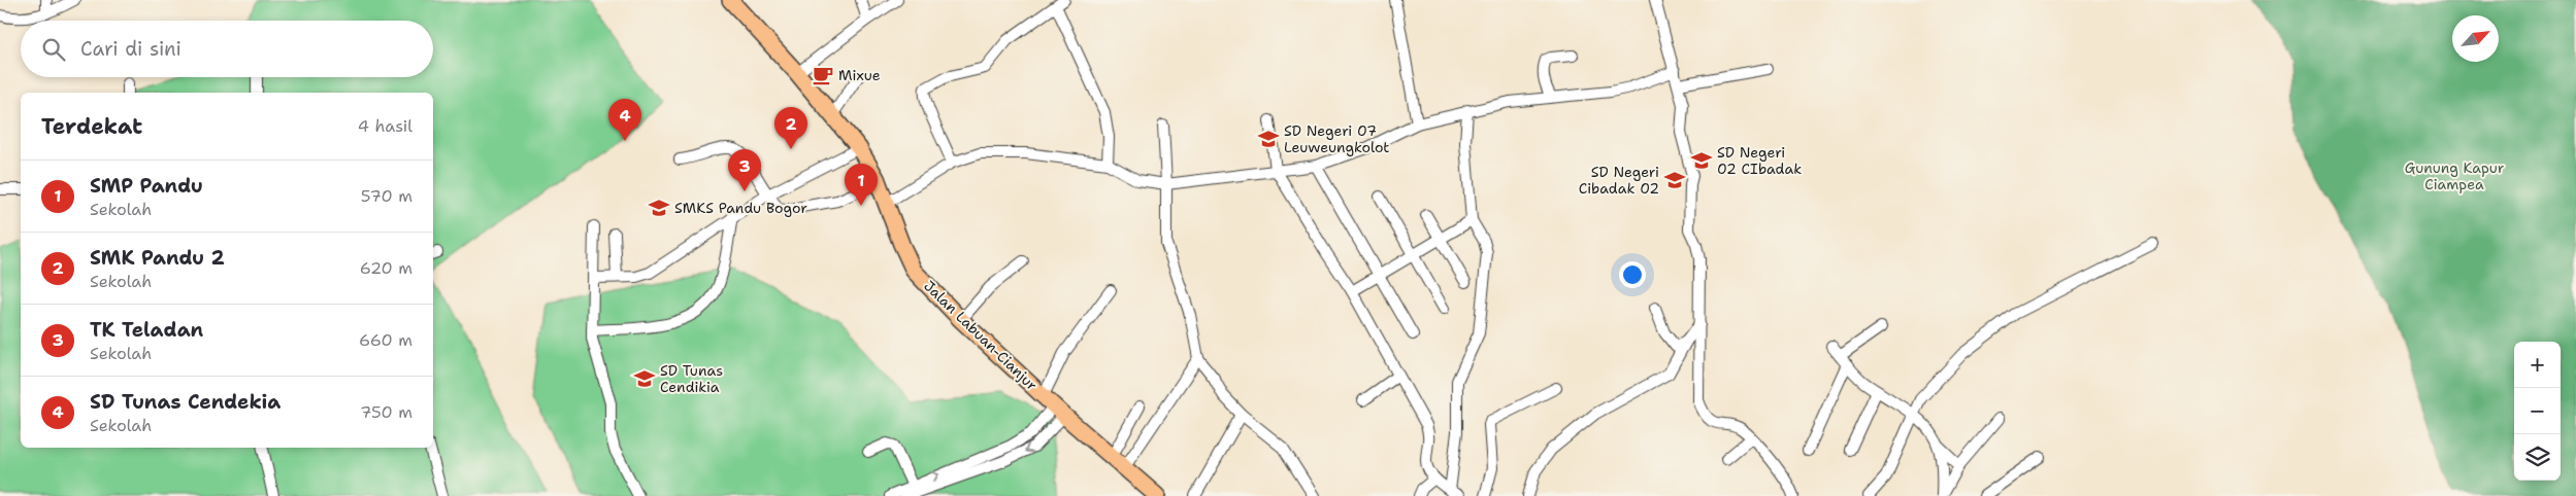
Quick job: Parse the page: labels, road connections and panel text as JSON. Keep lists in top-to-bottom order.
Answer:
{
  "streets": {
    "highway": ["Jalan Labuan-Cianjur"]
  },
  "parks": ["Gunung Kapur Ciampea"],
  "places": {
    "cafe": ["Mixue"],
    "school or university": [
      "SD Negeri 07 Leuweungkolot",
      "SD Negeri 02 CIbadak",
      "SD Negeri Cibadak 02",
      "SMKS Pandu Bogor",
      "SD Tunas Cendikia"
    ]
  },
  "north": "top right",
  "page": {
    "search": "Cari di sini",
    "heading": ["Terdekat", "4 hasil"],
    "pins": [
      "4",
      "2",
      "3",
      "1"
    ],
    "list": [
      {
        "mark": "1",
        "name": "SMP Pandu",
        "note": "Sekolah",
        "value": "570 m"
      },
      {
        "mark": "2",
        "name": "SMK Pandu 2",
        "note": "Sekolah",
        "value": "620 m"
      },
      {
        "mark": "3",
        "name": "TK Teladan",
        "note": "Sekolah",
        "value": "660 m"
      },
      {
        "mark": "4",
        "name": "SD Tunas Cendekia",
        "note": "Sekolah",
        "value": "750 m"
      }
    ],
    "map_buttons": ["+", "−"]
  }
}
